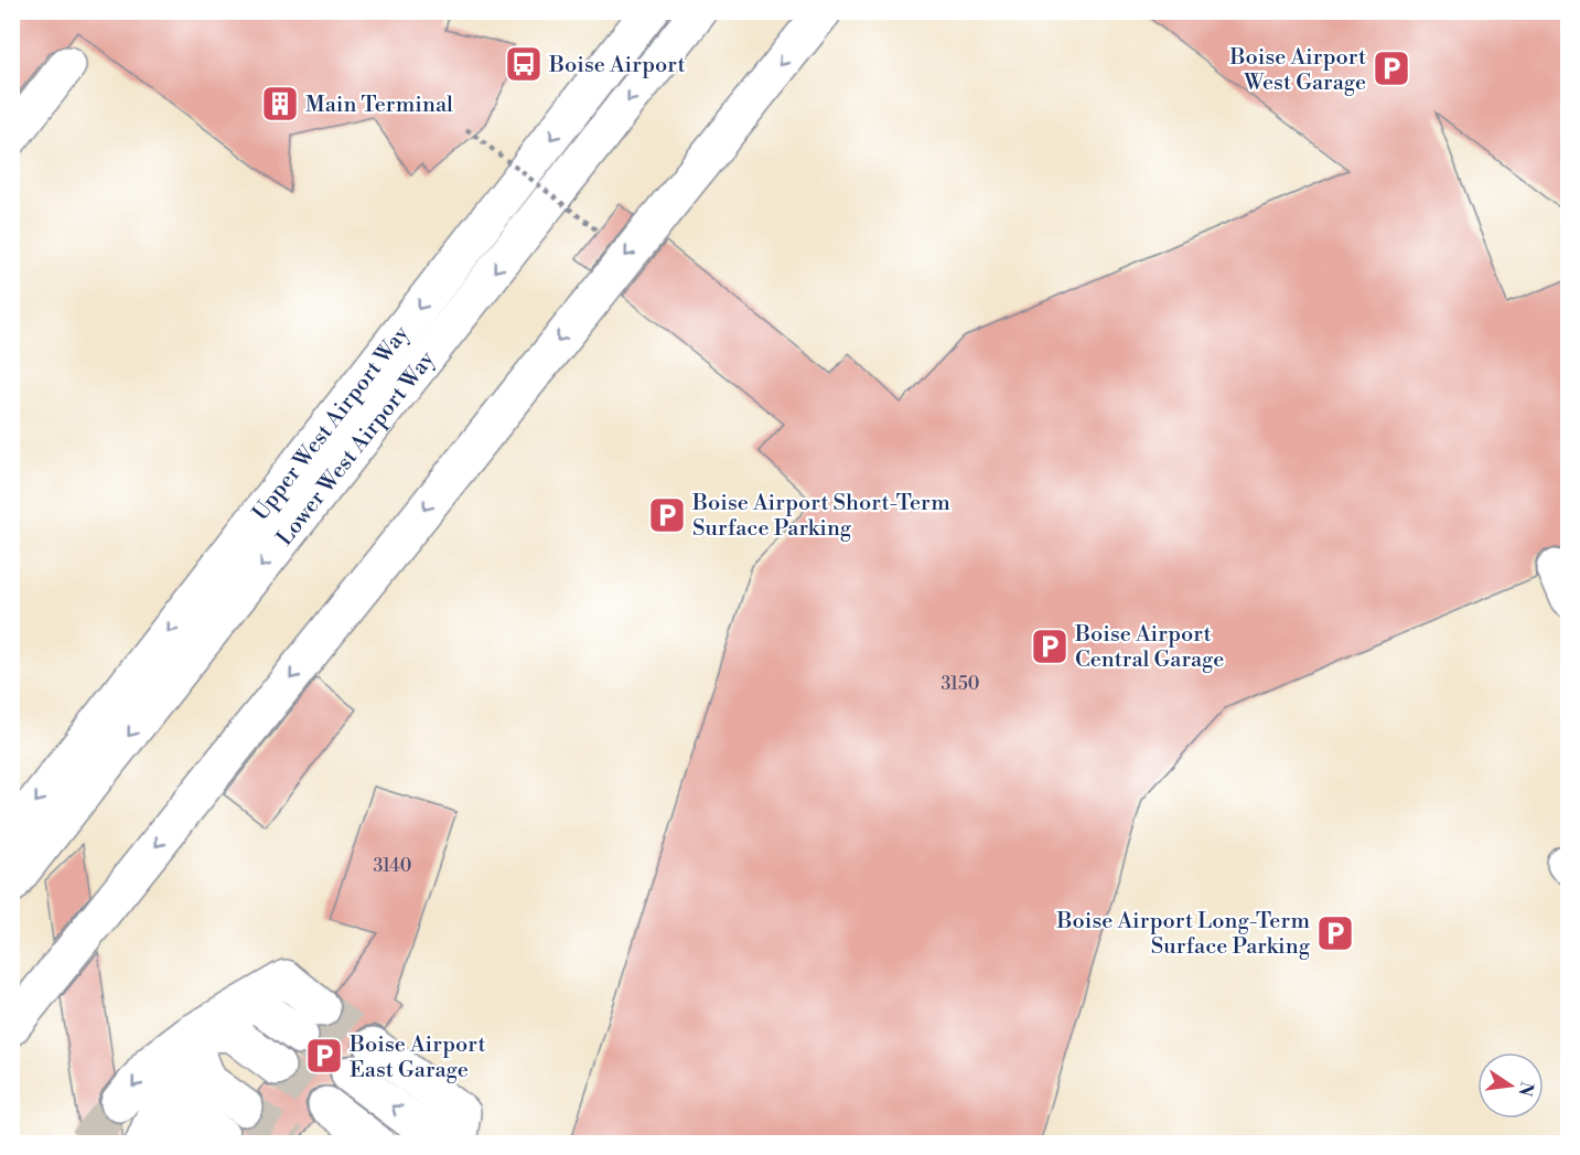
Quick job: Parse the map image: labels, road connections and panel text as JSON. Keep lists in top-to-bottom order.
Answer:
{
  "streets": {
    "main road": ["Upper West Airport Way", "Lower West Airport Way"]
  },
  "places": {
    "bus stop": ["Boise Airport"],
    "parking": [
      "Boise Airport West Garage",
      "Boise Airport Short-Term Surface Parking",
      "Boise Airport Central Garage",
      "Boise Airport Long-Term Surface Parking",
      "Boise Airport East Garage"
    ],
    "building": ["Main Terminal"]
  },
  "house_numbers": ["3150", "3140"],
  "north": "right"
}
